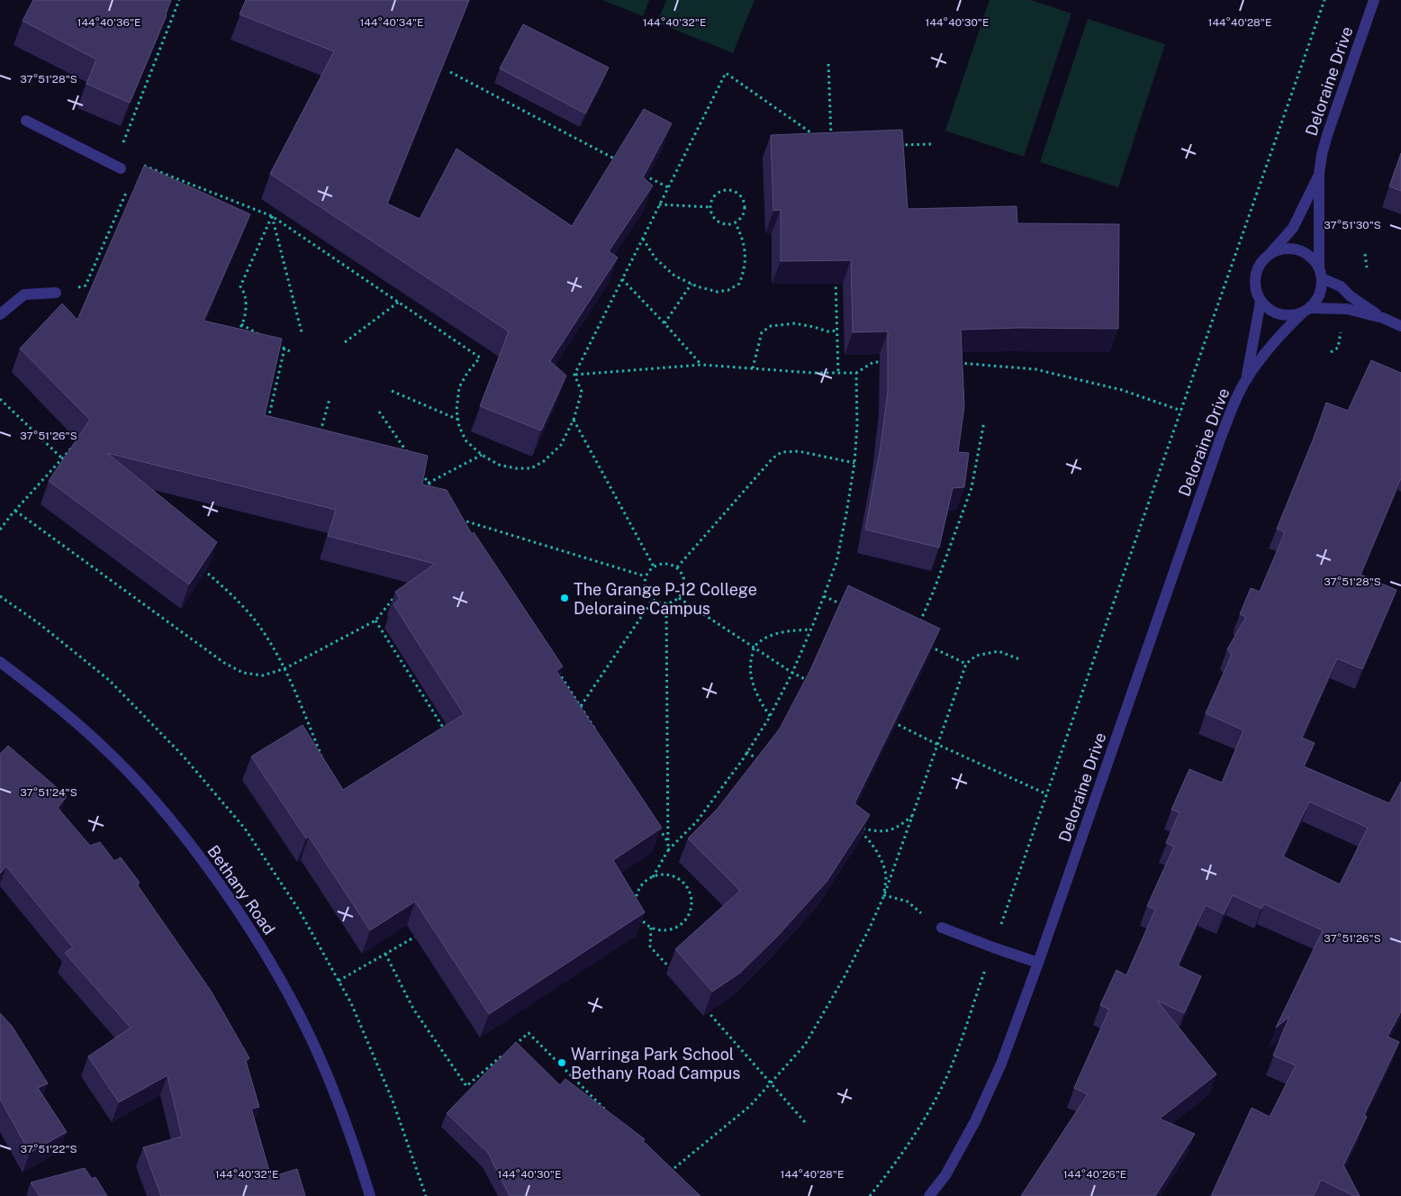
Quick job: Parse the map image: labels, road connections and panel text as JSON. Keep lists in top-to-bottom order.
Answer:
{
  "streets": {
    "street": ["Deloraine Drive", "Bethany Road"]
  },
  "places": ["The Grange P-12 College Deloraine Campus", "Warringa Park School Bethany Road Campus"],
  "coordinates": [
    "144°40'32\"E",
    "144°40'30\"E",
    "144°40'28\"E",
    "144°40'36\"E",
    "144°40'34\"E",
    "37°51'28\"S",
    "37°51'30\"S",
    "37°51'26\"S",
    "37°51'24\"S",
    "37°51'22\"S",
    "144°40'26\"E"
  ]
}
